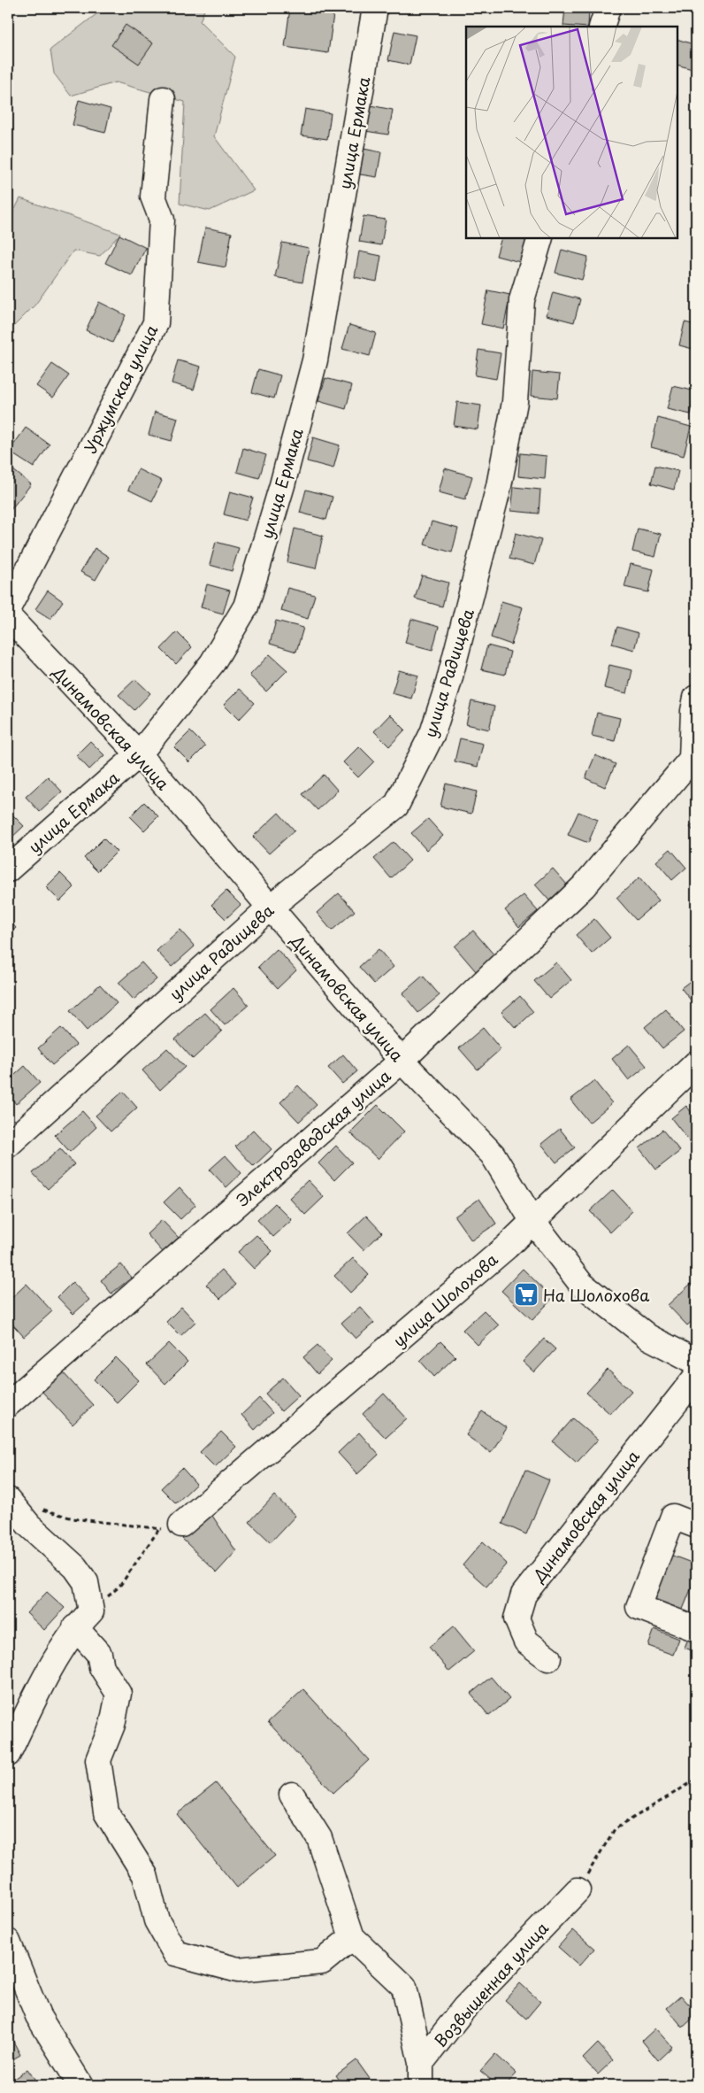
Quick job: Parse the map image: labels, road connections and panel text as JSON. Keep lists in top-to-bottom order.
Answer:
{
  "streets": {
    "street": [
      "улица Ермака",
      "Уржумская улица",
      "улица Радищева",
      "Динамовская улица",
      "Электрозаводская улица",
      "улица Шолохова",
      "Возвышенная улица"
    ]
  },
  "crossings": [
    ["улица Ермака", "Динамовская улица"],
    ["улица Радищева", "Динамовская улица"],
    ["Динамовская улица", "Электрозаводская улица"],
    ["Динамовская улица", "улица Шолохова"]
  ],
  "places": {
    "supermarket": ["На Шолохова"]
  }
}
